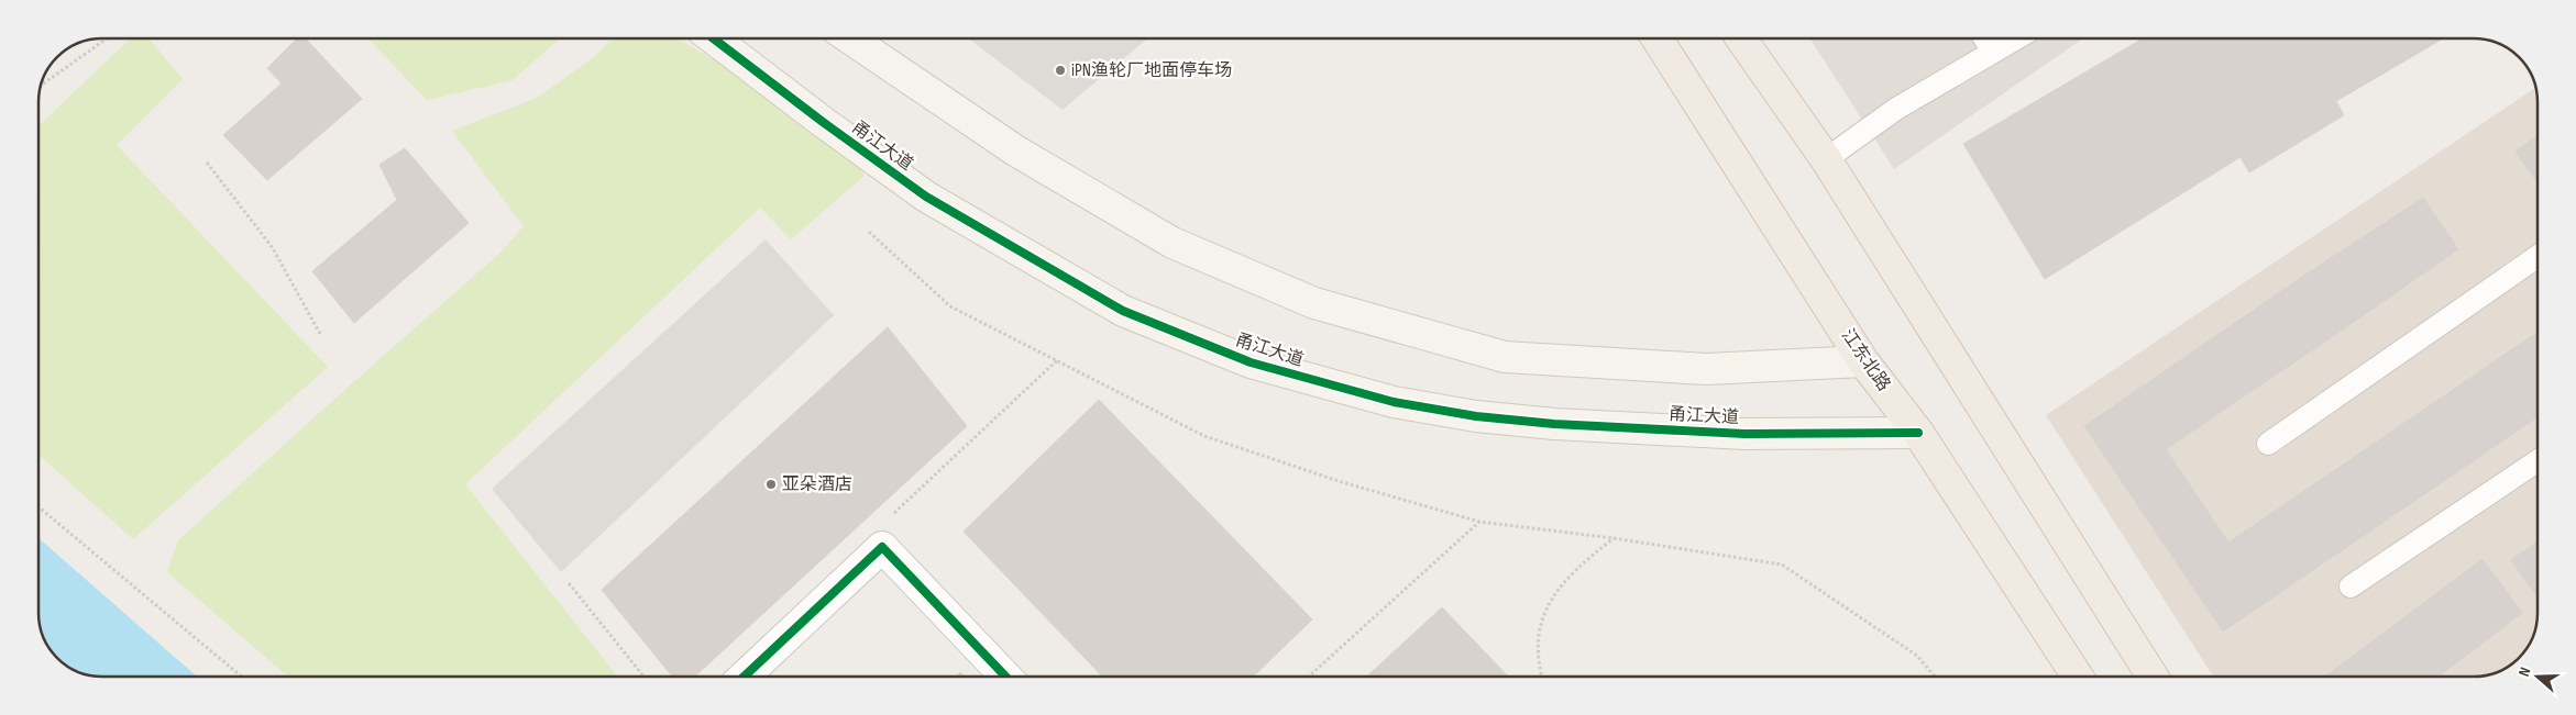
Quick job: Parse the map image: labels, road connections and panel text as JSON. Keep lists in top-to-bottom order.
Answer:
{
  "streets": {
    "main road": ["江东北路"],
    "street": ["甬江大道"]
  },
  "crossings": [
    ["甬江大道", "江东北路"]
  ],
  "places": ["iPN渔轮厂地面停车场", "亚朵酒店"],
  "north": "left"
}
